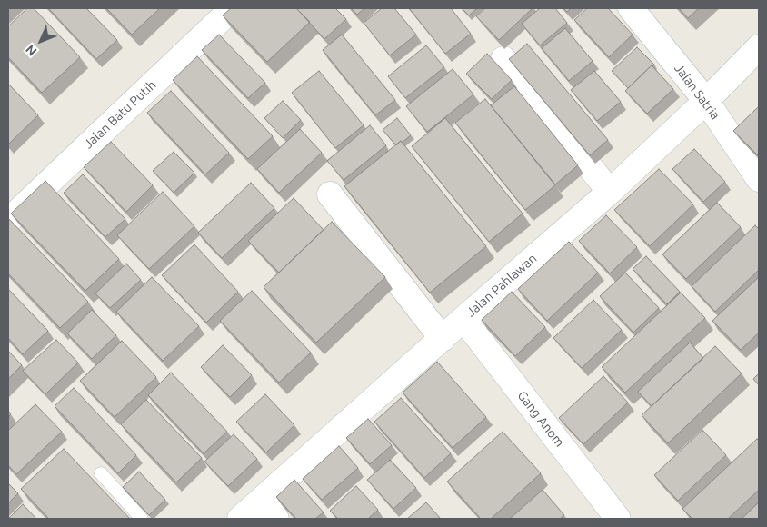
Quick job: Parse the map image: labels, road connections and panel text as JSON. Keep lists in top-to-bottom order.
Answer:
{
  "streets": {
    "street": [
      "Jalan Satria",
      "Jalan Batu Putih",
      "Jalan Pahlawan",
      "Gang Anom"
    ]
  },
  "crossings": [
    ["Jalan Satria", "Jalan Pahlawan"],
    ["Jalan Pahlawan", "Gang Anom"]
  ],
  "north": "bottom left"
}
